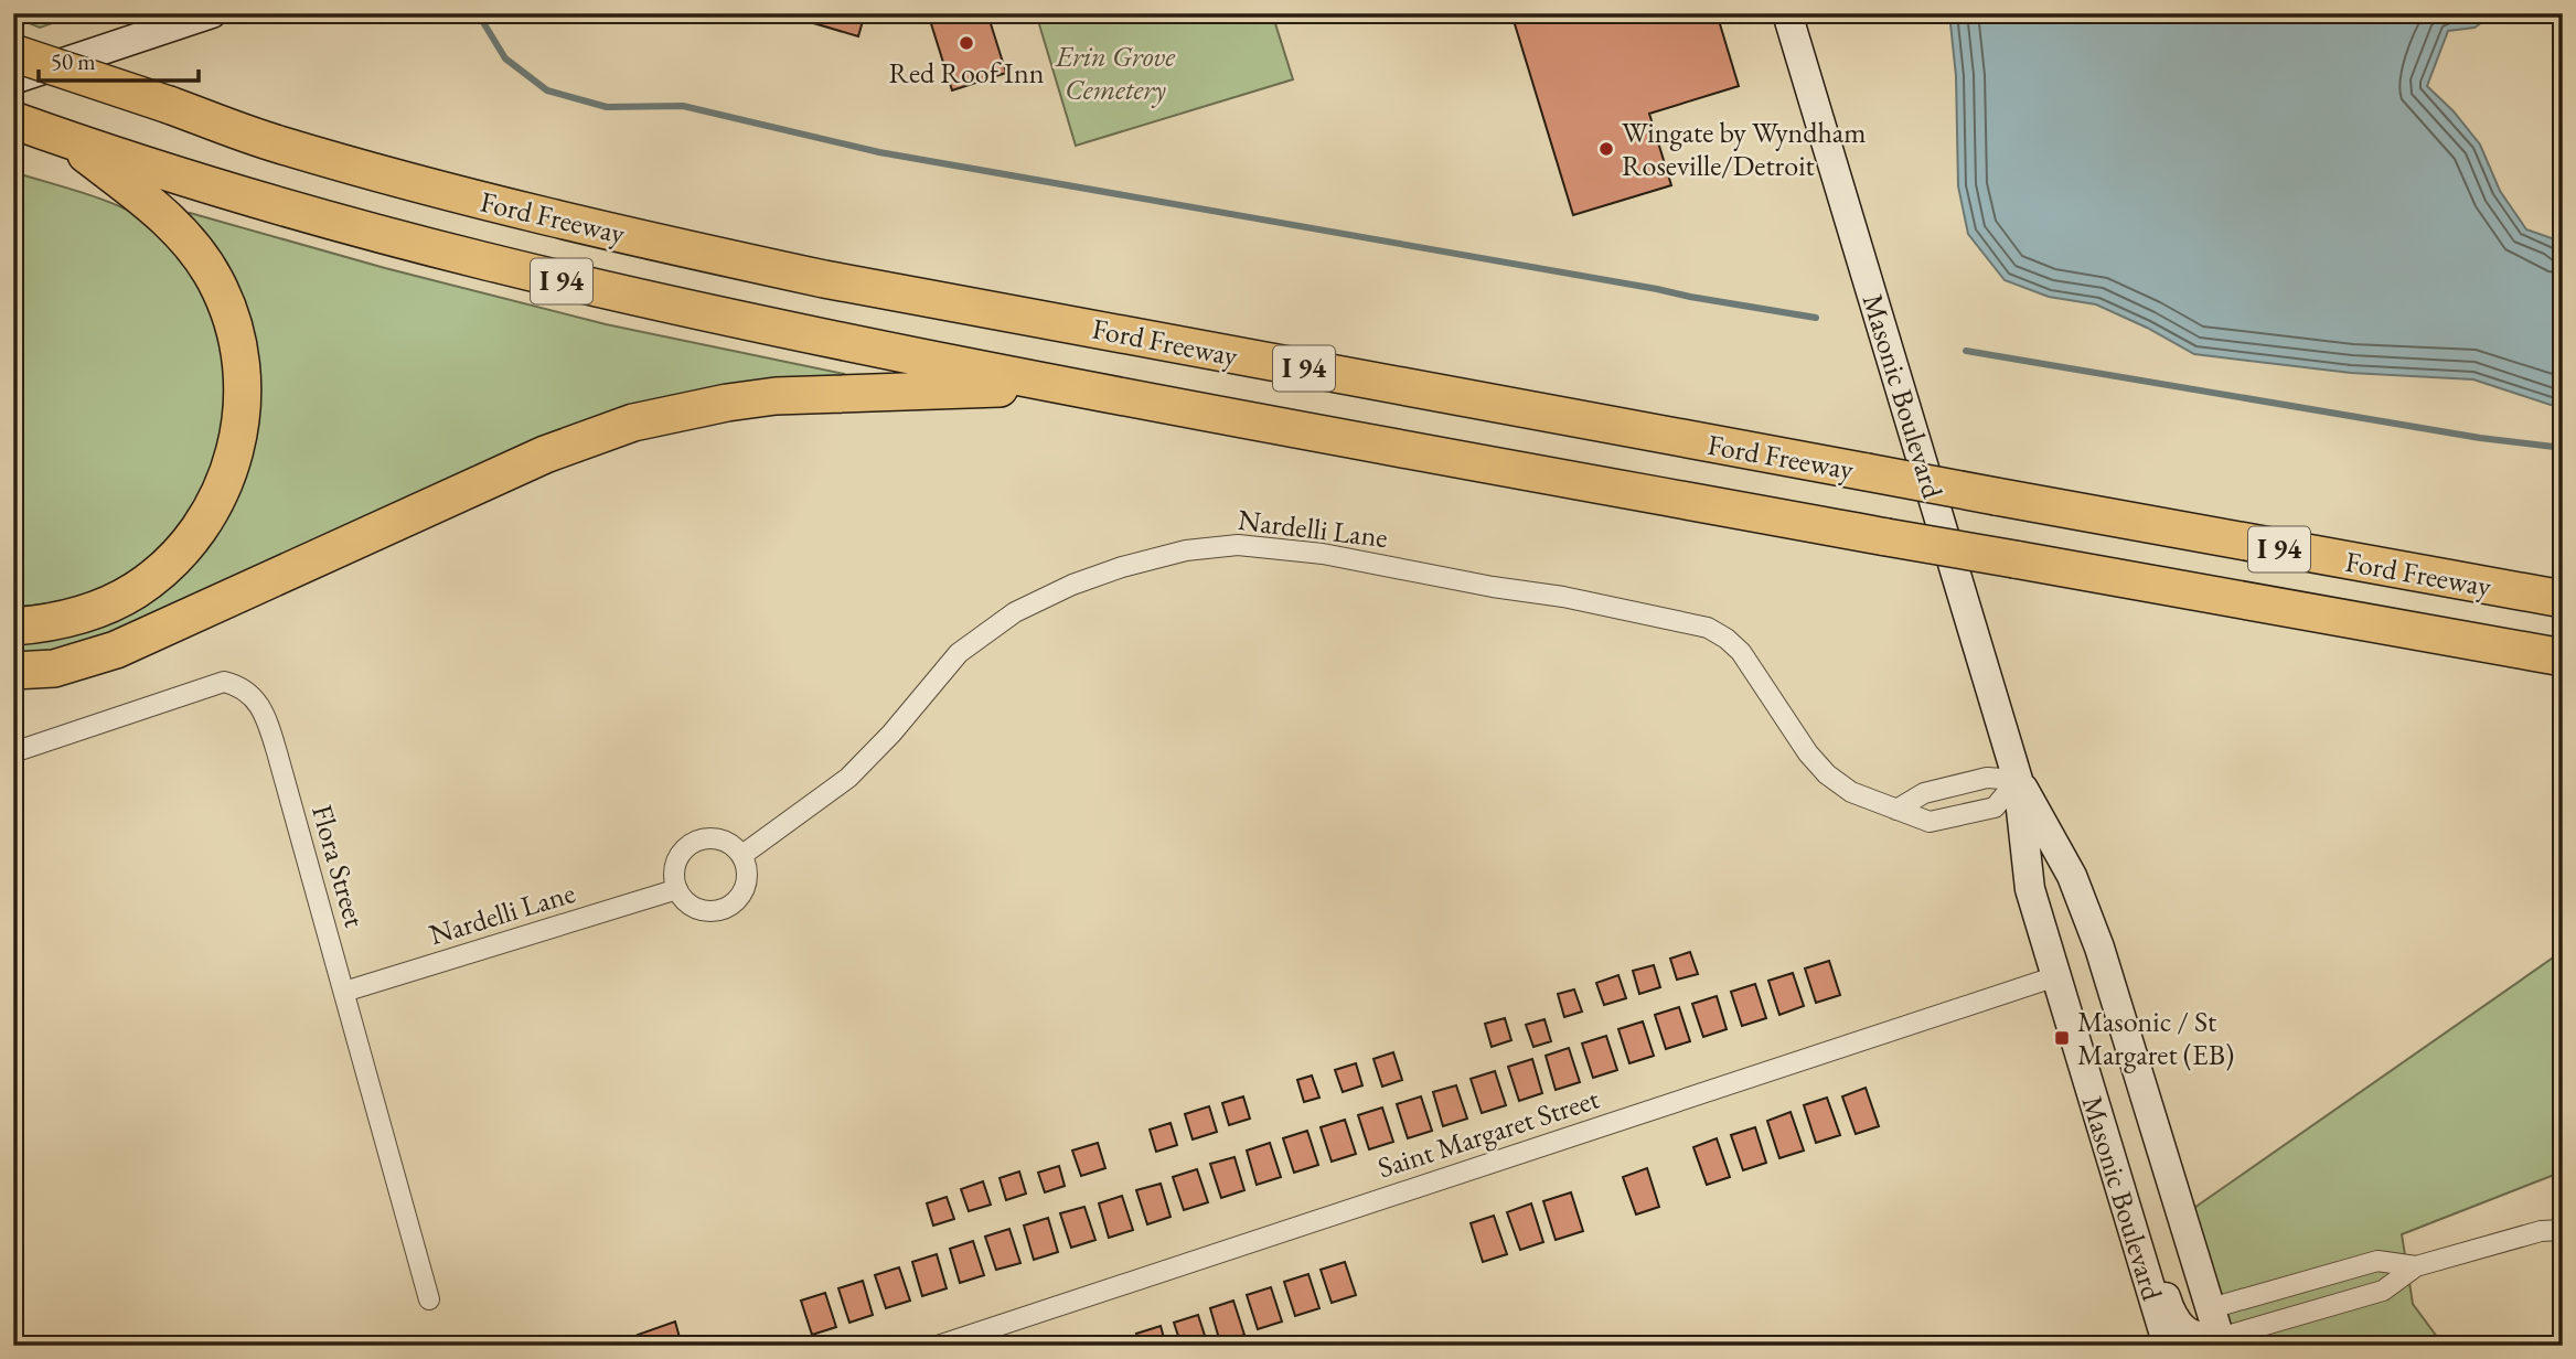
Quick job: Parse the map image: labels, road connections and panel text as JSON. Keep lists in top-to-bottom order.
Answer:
{
  "streets": {
    "highway": ["Ford Freeway", "I 94"],
    "main road": ["Masonic Boulevard"],
    "street": ["Nardelli Lane", "Flora Street", "Saint Margaret Street"]
  },
  "crossings": [
    ["Masonic Boulevard", "Nardelli Lane"],
    ["Masonic Boulevard", "Saint Margaret Street"],
    ["Nardelli Lane", "Flora Street"]
  ],
  "parks": ["Erin Grove Cemetery"],
  "places": {
    "other": ["Red Roof Inn", "Wingate by Wyndham Roseville/Detroit"],
    "transit": ["Masonic / St Margaret (EB)"]
  },
  "scale_bar": "50 m"
}
